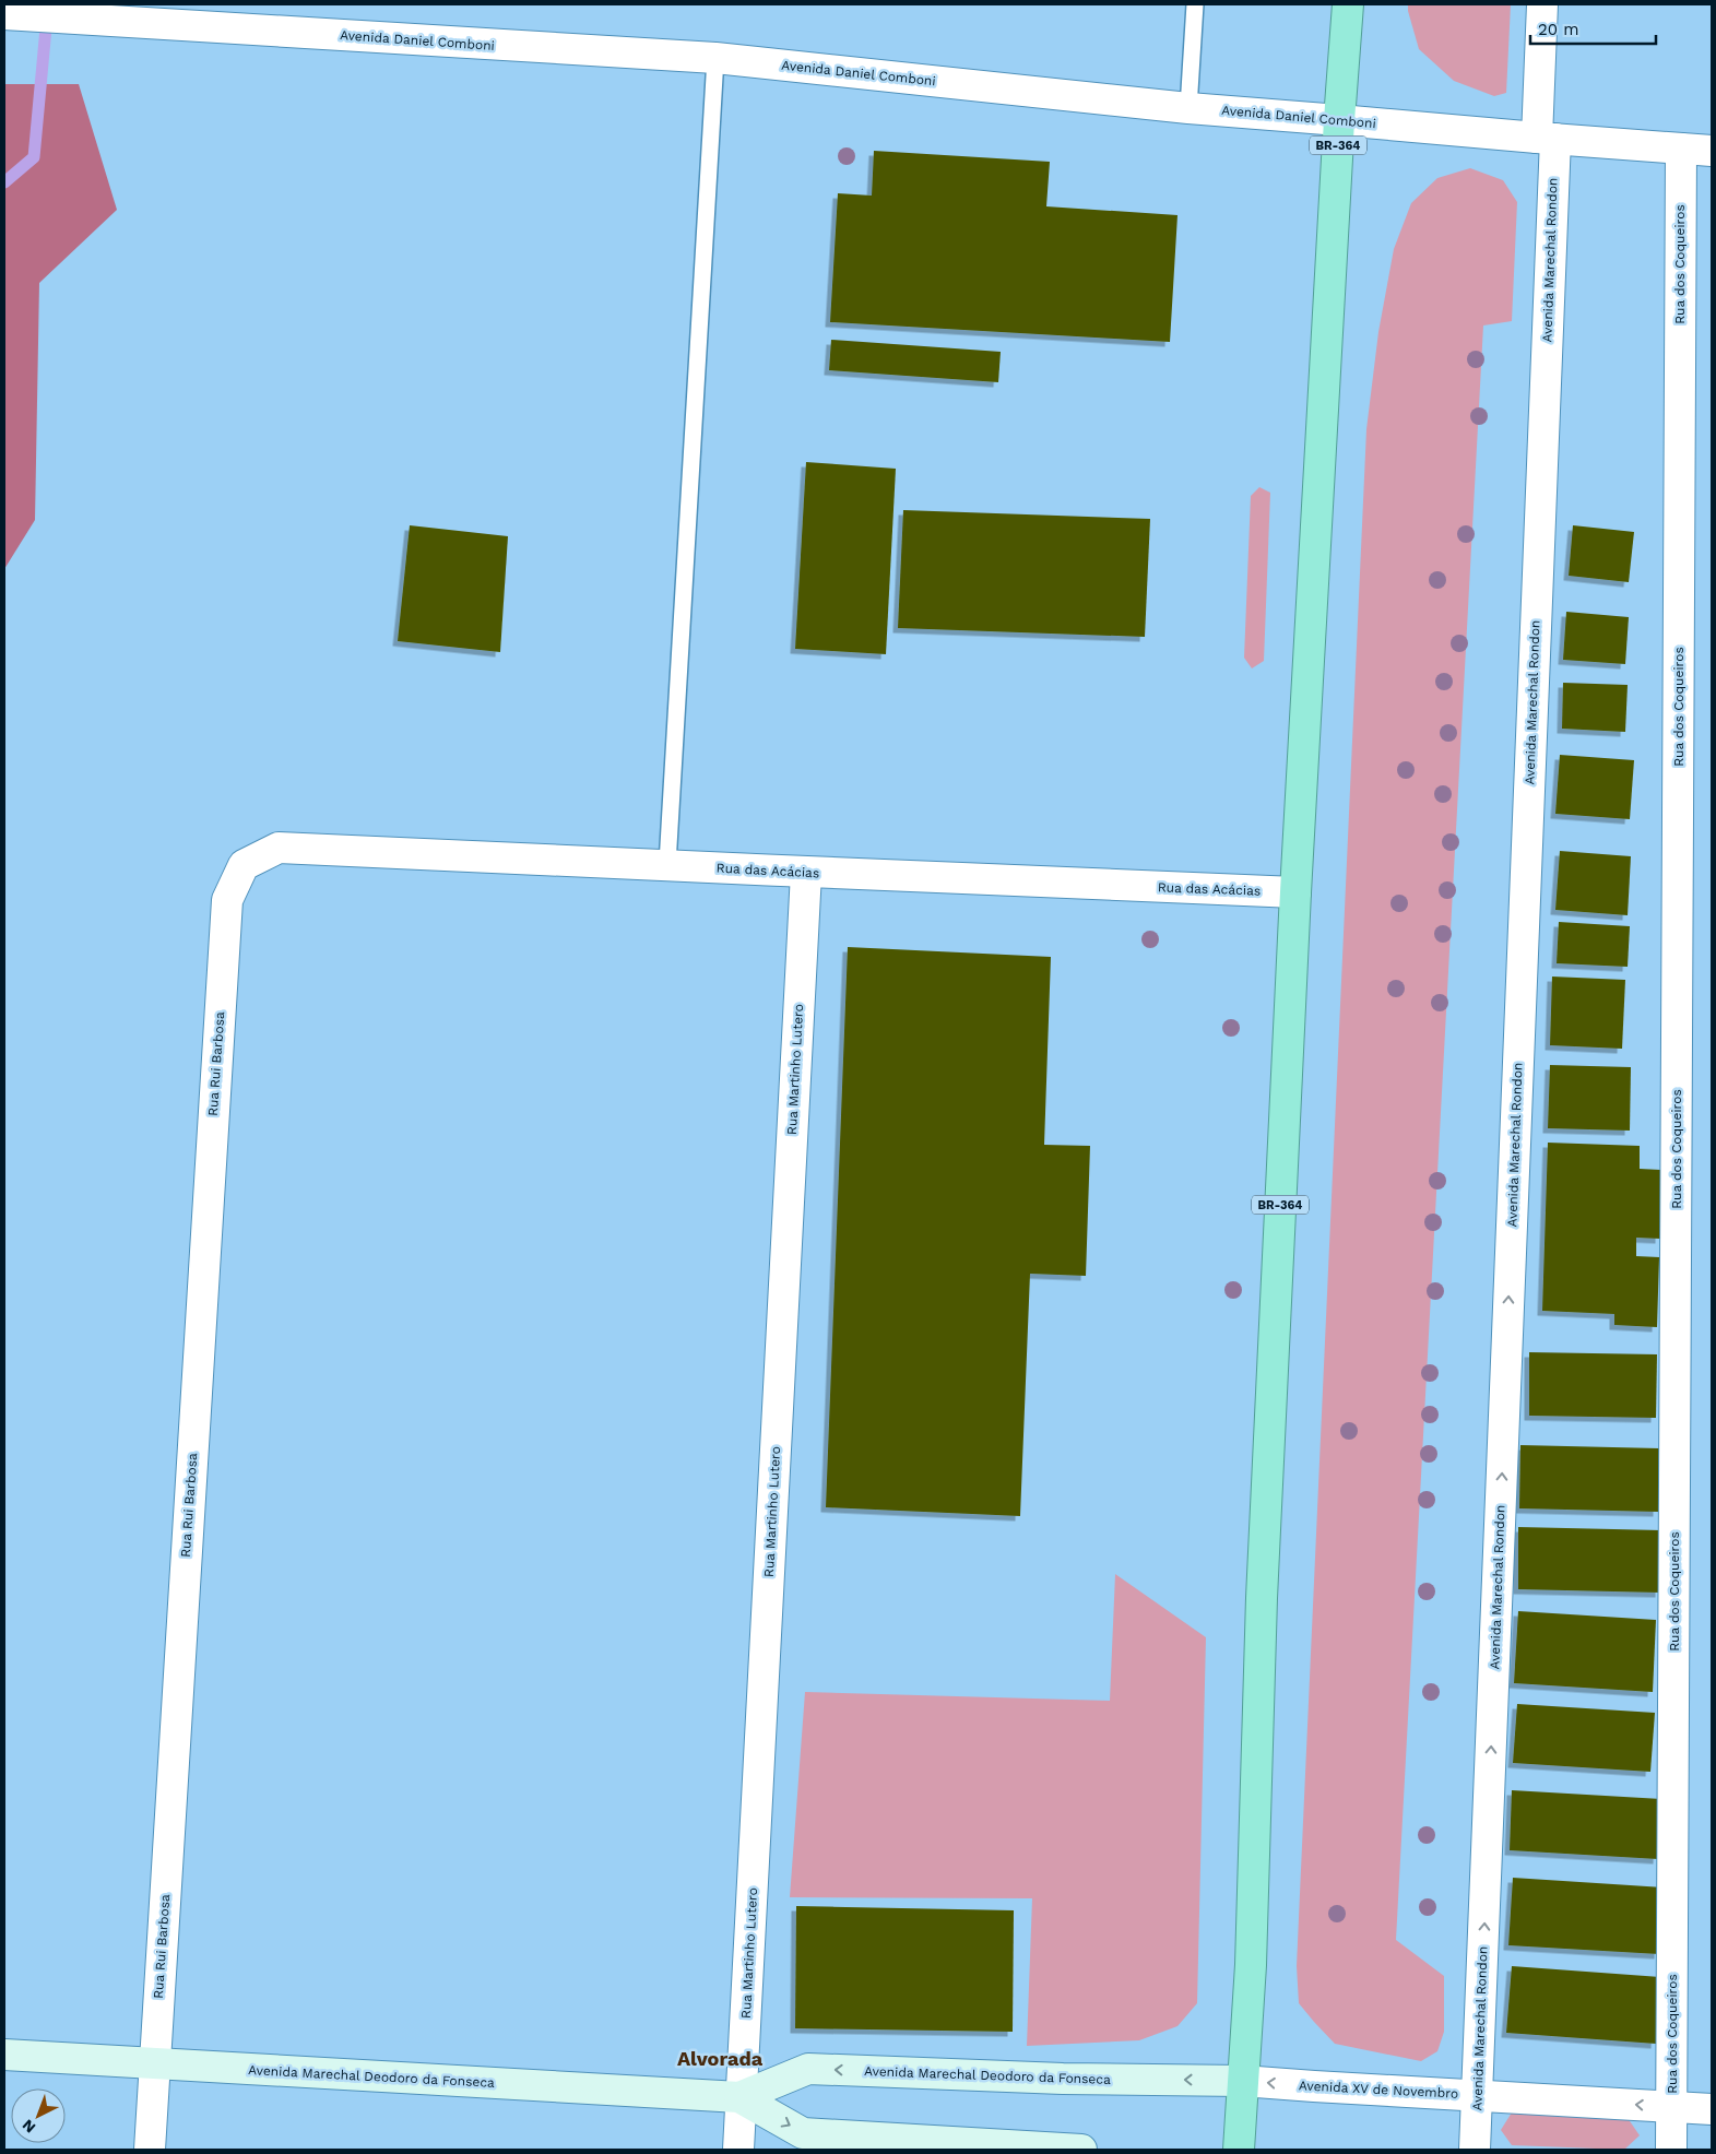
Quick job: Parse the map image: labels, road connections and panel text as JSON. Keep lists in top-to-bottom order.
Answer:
{
  "streets": {
    "highway": ["BR-364"],
    "main road": ["Avenida Marechal Deodoro da Fonseca"],
    "street": [
      "Avenida Daniel Comboni",
      "Avenida Marechal Rondon",
      "Rua dos Coqueiros",
      "Rua das Acácias",
      "Rua Rui Barbosa",
      "Rua Martinho Lutero",
      "Avenida XV de Novembro"
    ]
  },
  "crossings": [
    ["Avenida Daniel Comboni", "BR-364"],
    ["Avenida Daniel Comboni", "Avenida Marechal Rondon"],
    ["Avenida Daniel Comboni", "Rua dos Coqueiros"],
    ["BR-364", "Rua das Acácias"],
    ["BR-364", "Avenida Marechal Deodoro da Fonseca"],
    ["BR-364", "Avenida XV de Novembro"],
    ["Avenida Marechal Rondon", "Avenida XV de Novembro"],
    ["Rua dos Coqueiros", "Avenida XV de Novembro"],
    ["Rua das Acácias", "Rua Rui Barbosa"],
    ["Rua das Acácias", "Rua Martinho Lutero"],
    ["Rua Rui Barbosa", "Avenida Marechal Deodoro da Fonseca"],
    ["Rua Martinho Lutero", "Avenida Marechal Deodoro da Fonseca"],
    ["Avenida Marechal Deodoro da Fonseca", "Avenida XV de Novembro"]
  ],
  "one_way": ["Avenida Marechal Rondon", "Avenida XV de Novembro"],
  "districts": ["Alvorada"],
  "scale_bar": "20 m",
  "north": "bottom left"
}
